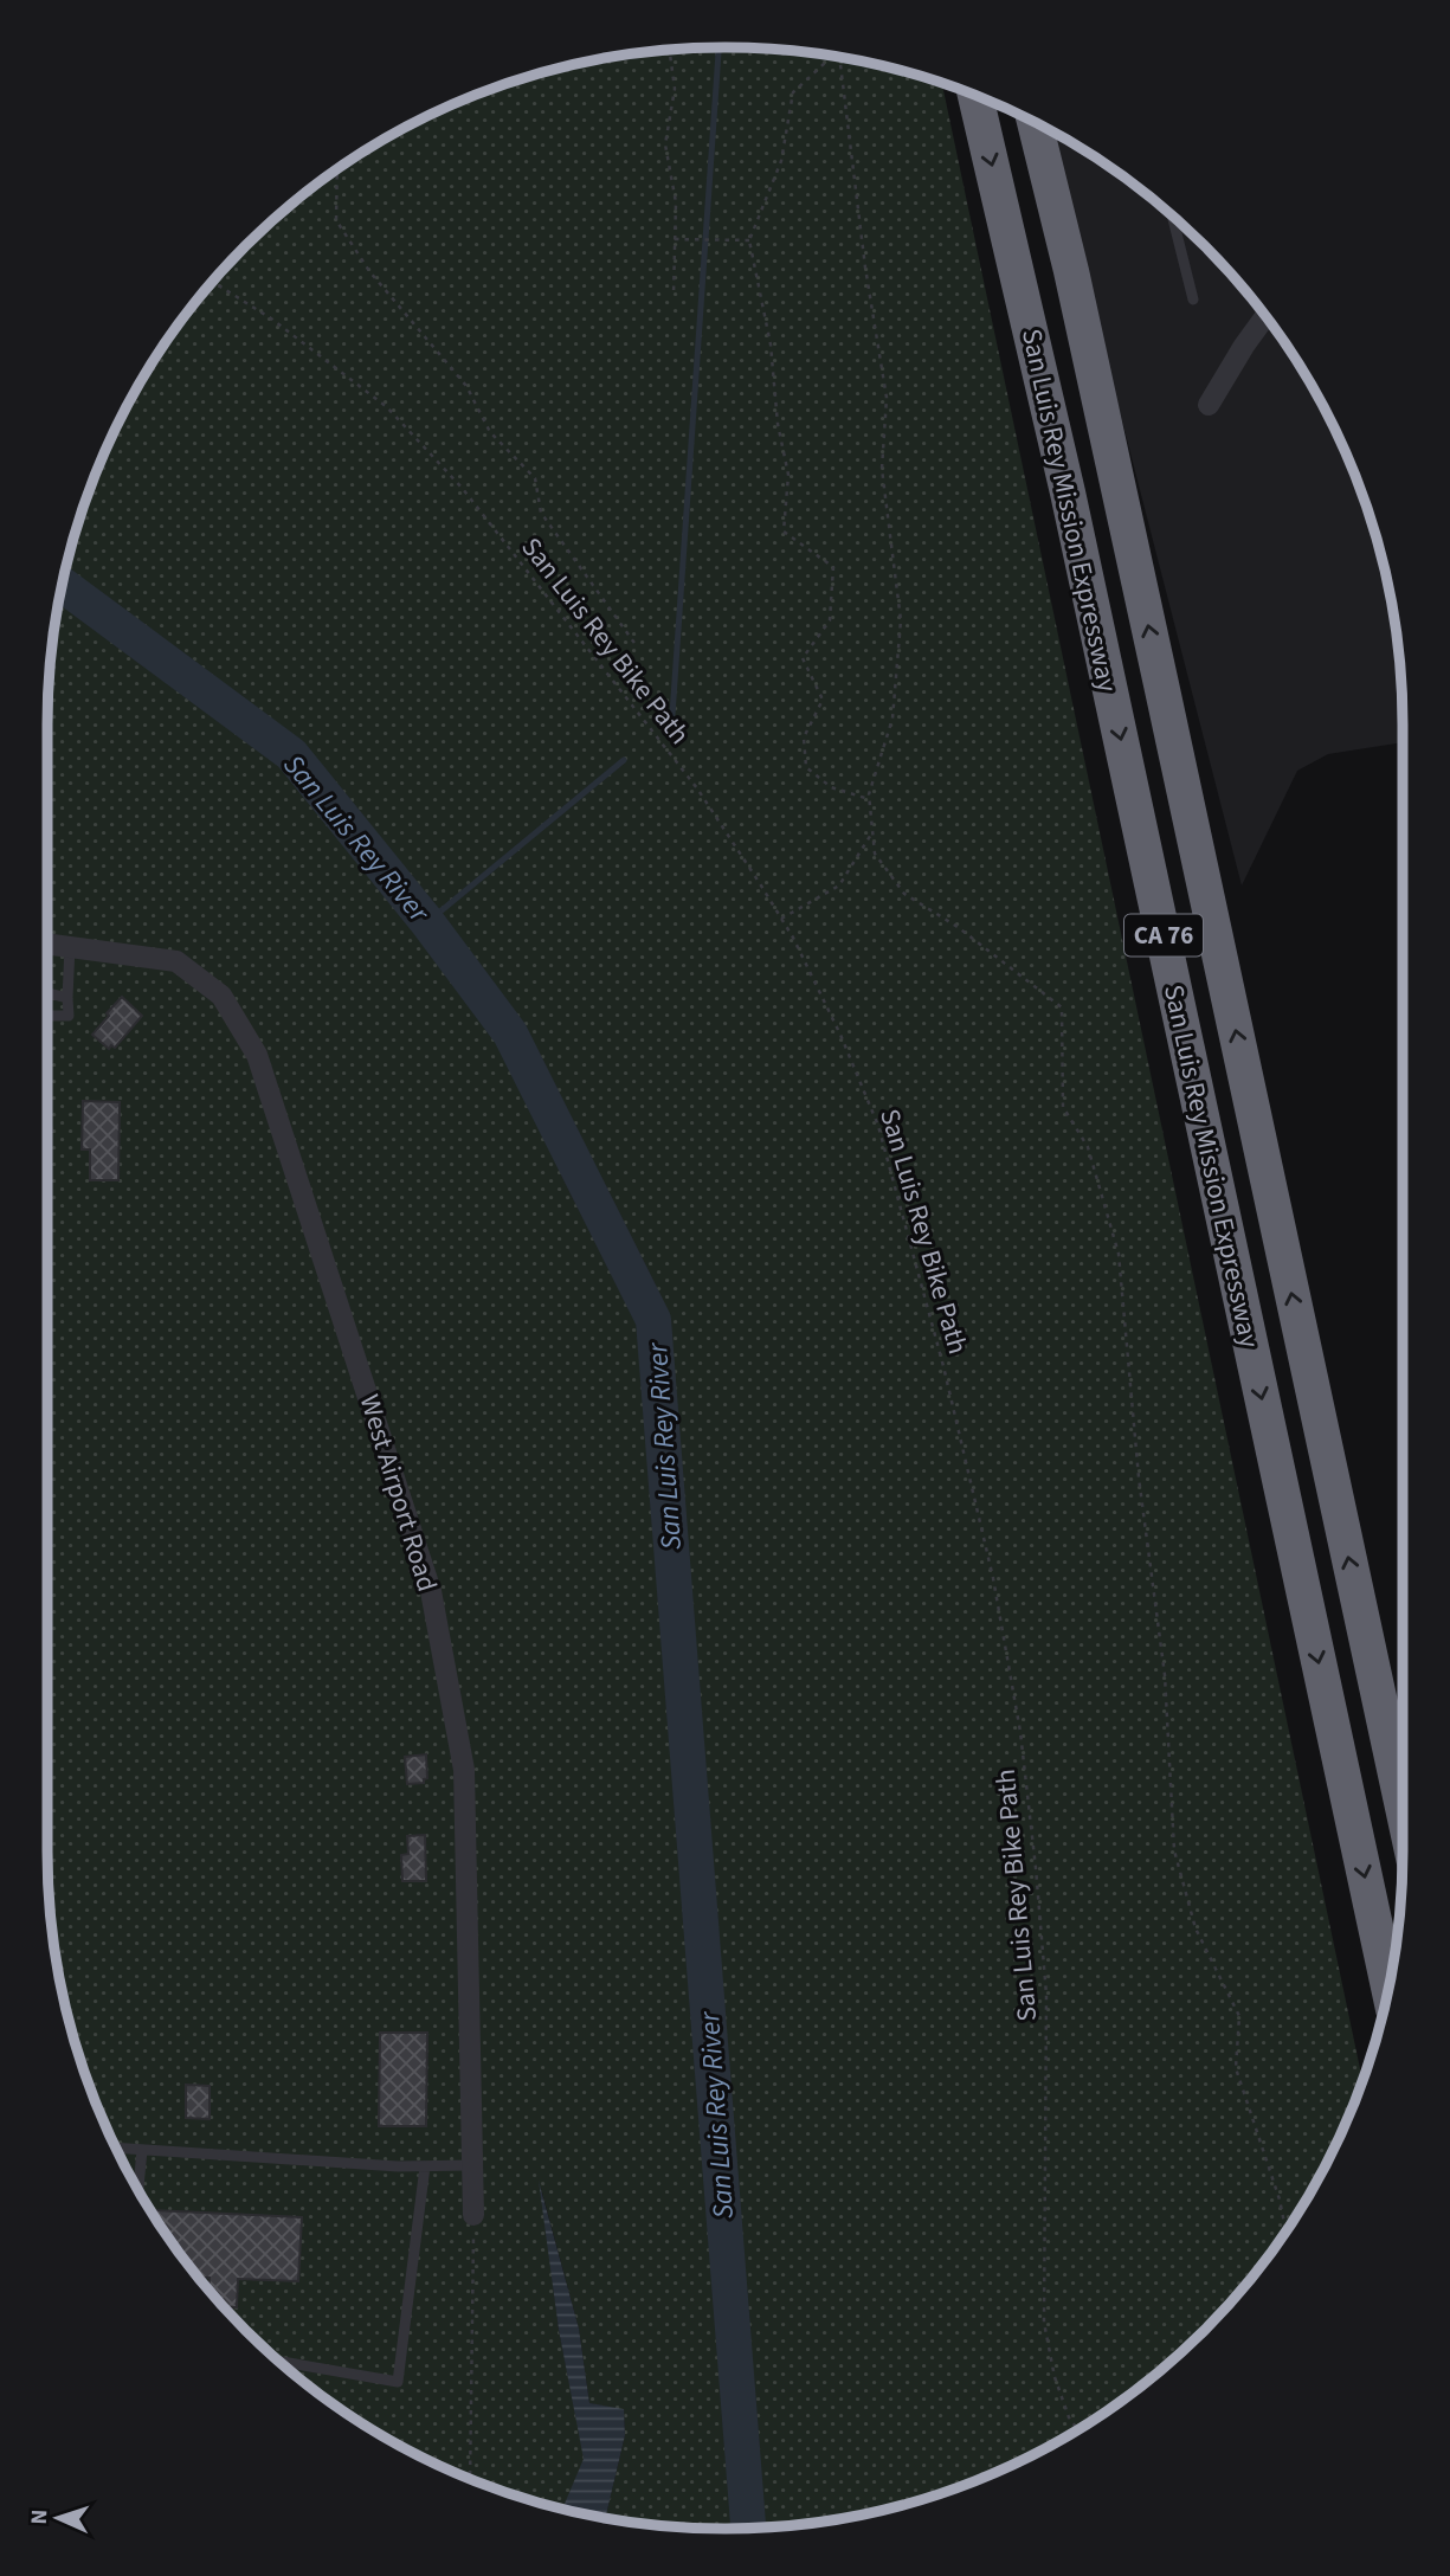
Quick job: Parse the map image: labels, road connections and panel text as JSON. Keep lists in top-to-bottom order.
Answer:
{
  "streets": {
    "highway": ["San Luis Rey Mission Expressway", "CA 76"],
    "street": ["West Airport Road"],
    "path": ["San Luis Rey Bike Path"]
  },
  "water": ["San Luis Rey River"],
  "north": "left"
}
